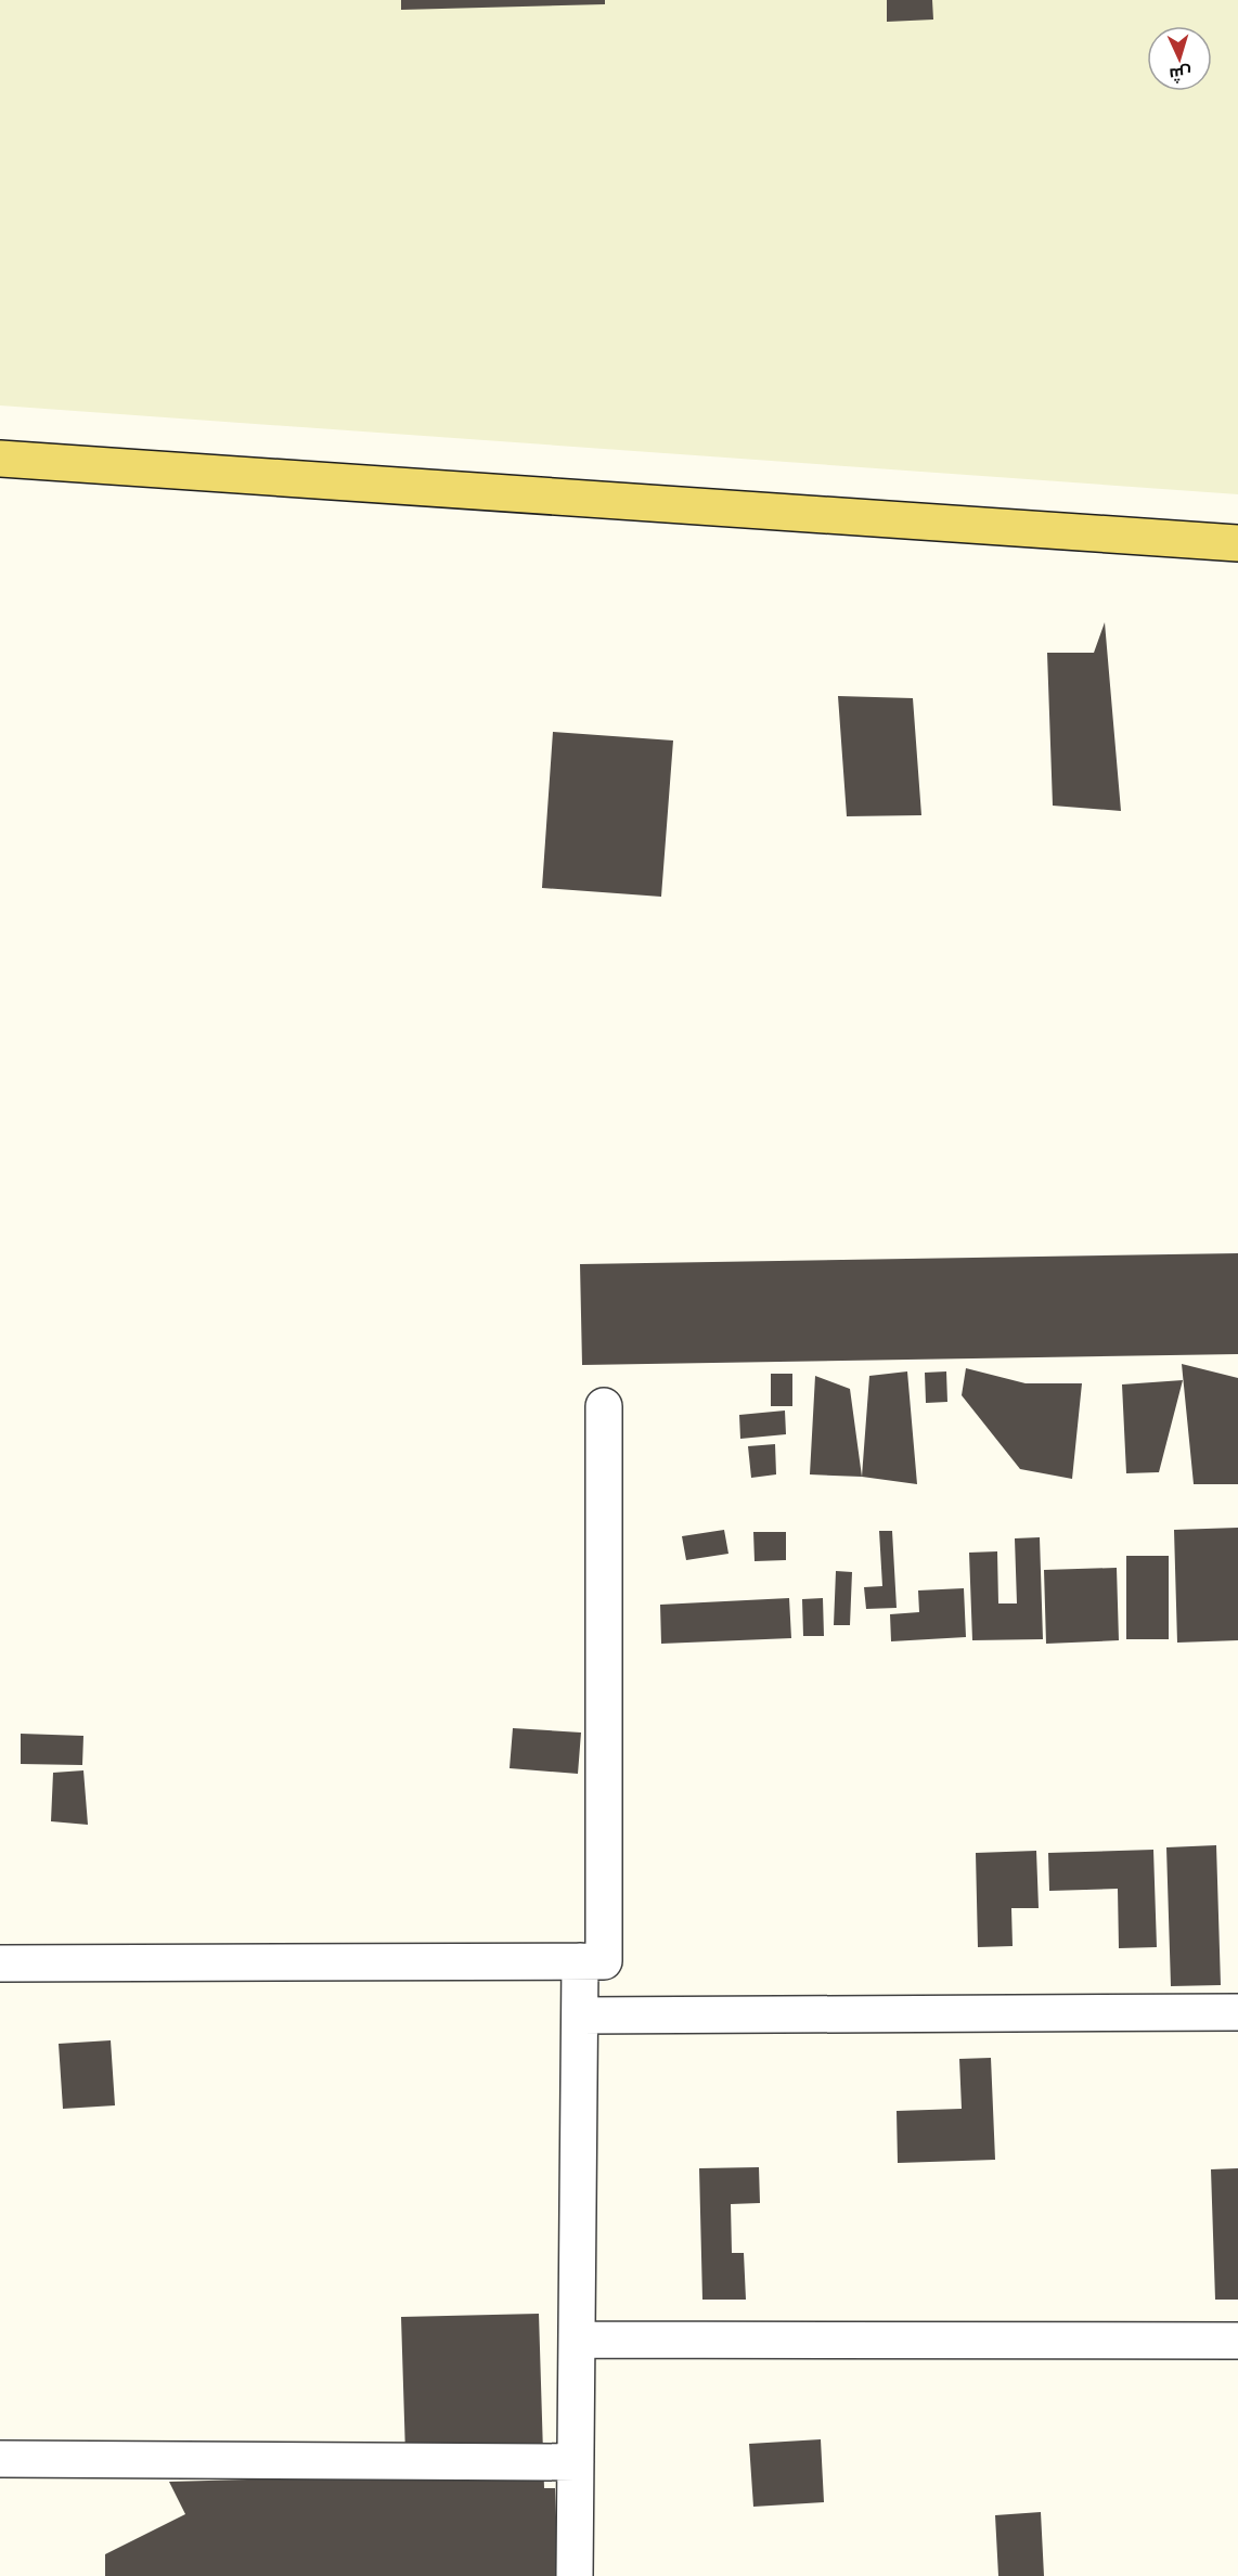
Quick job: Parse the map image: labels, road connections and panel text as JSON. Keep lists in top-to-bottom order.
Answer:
{
  "north": "bottom"
}
